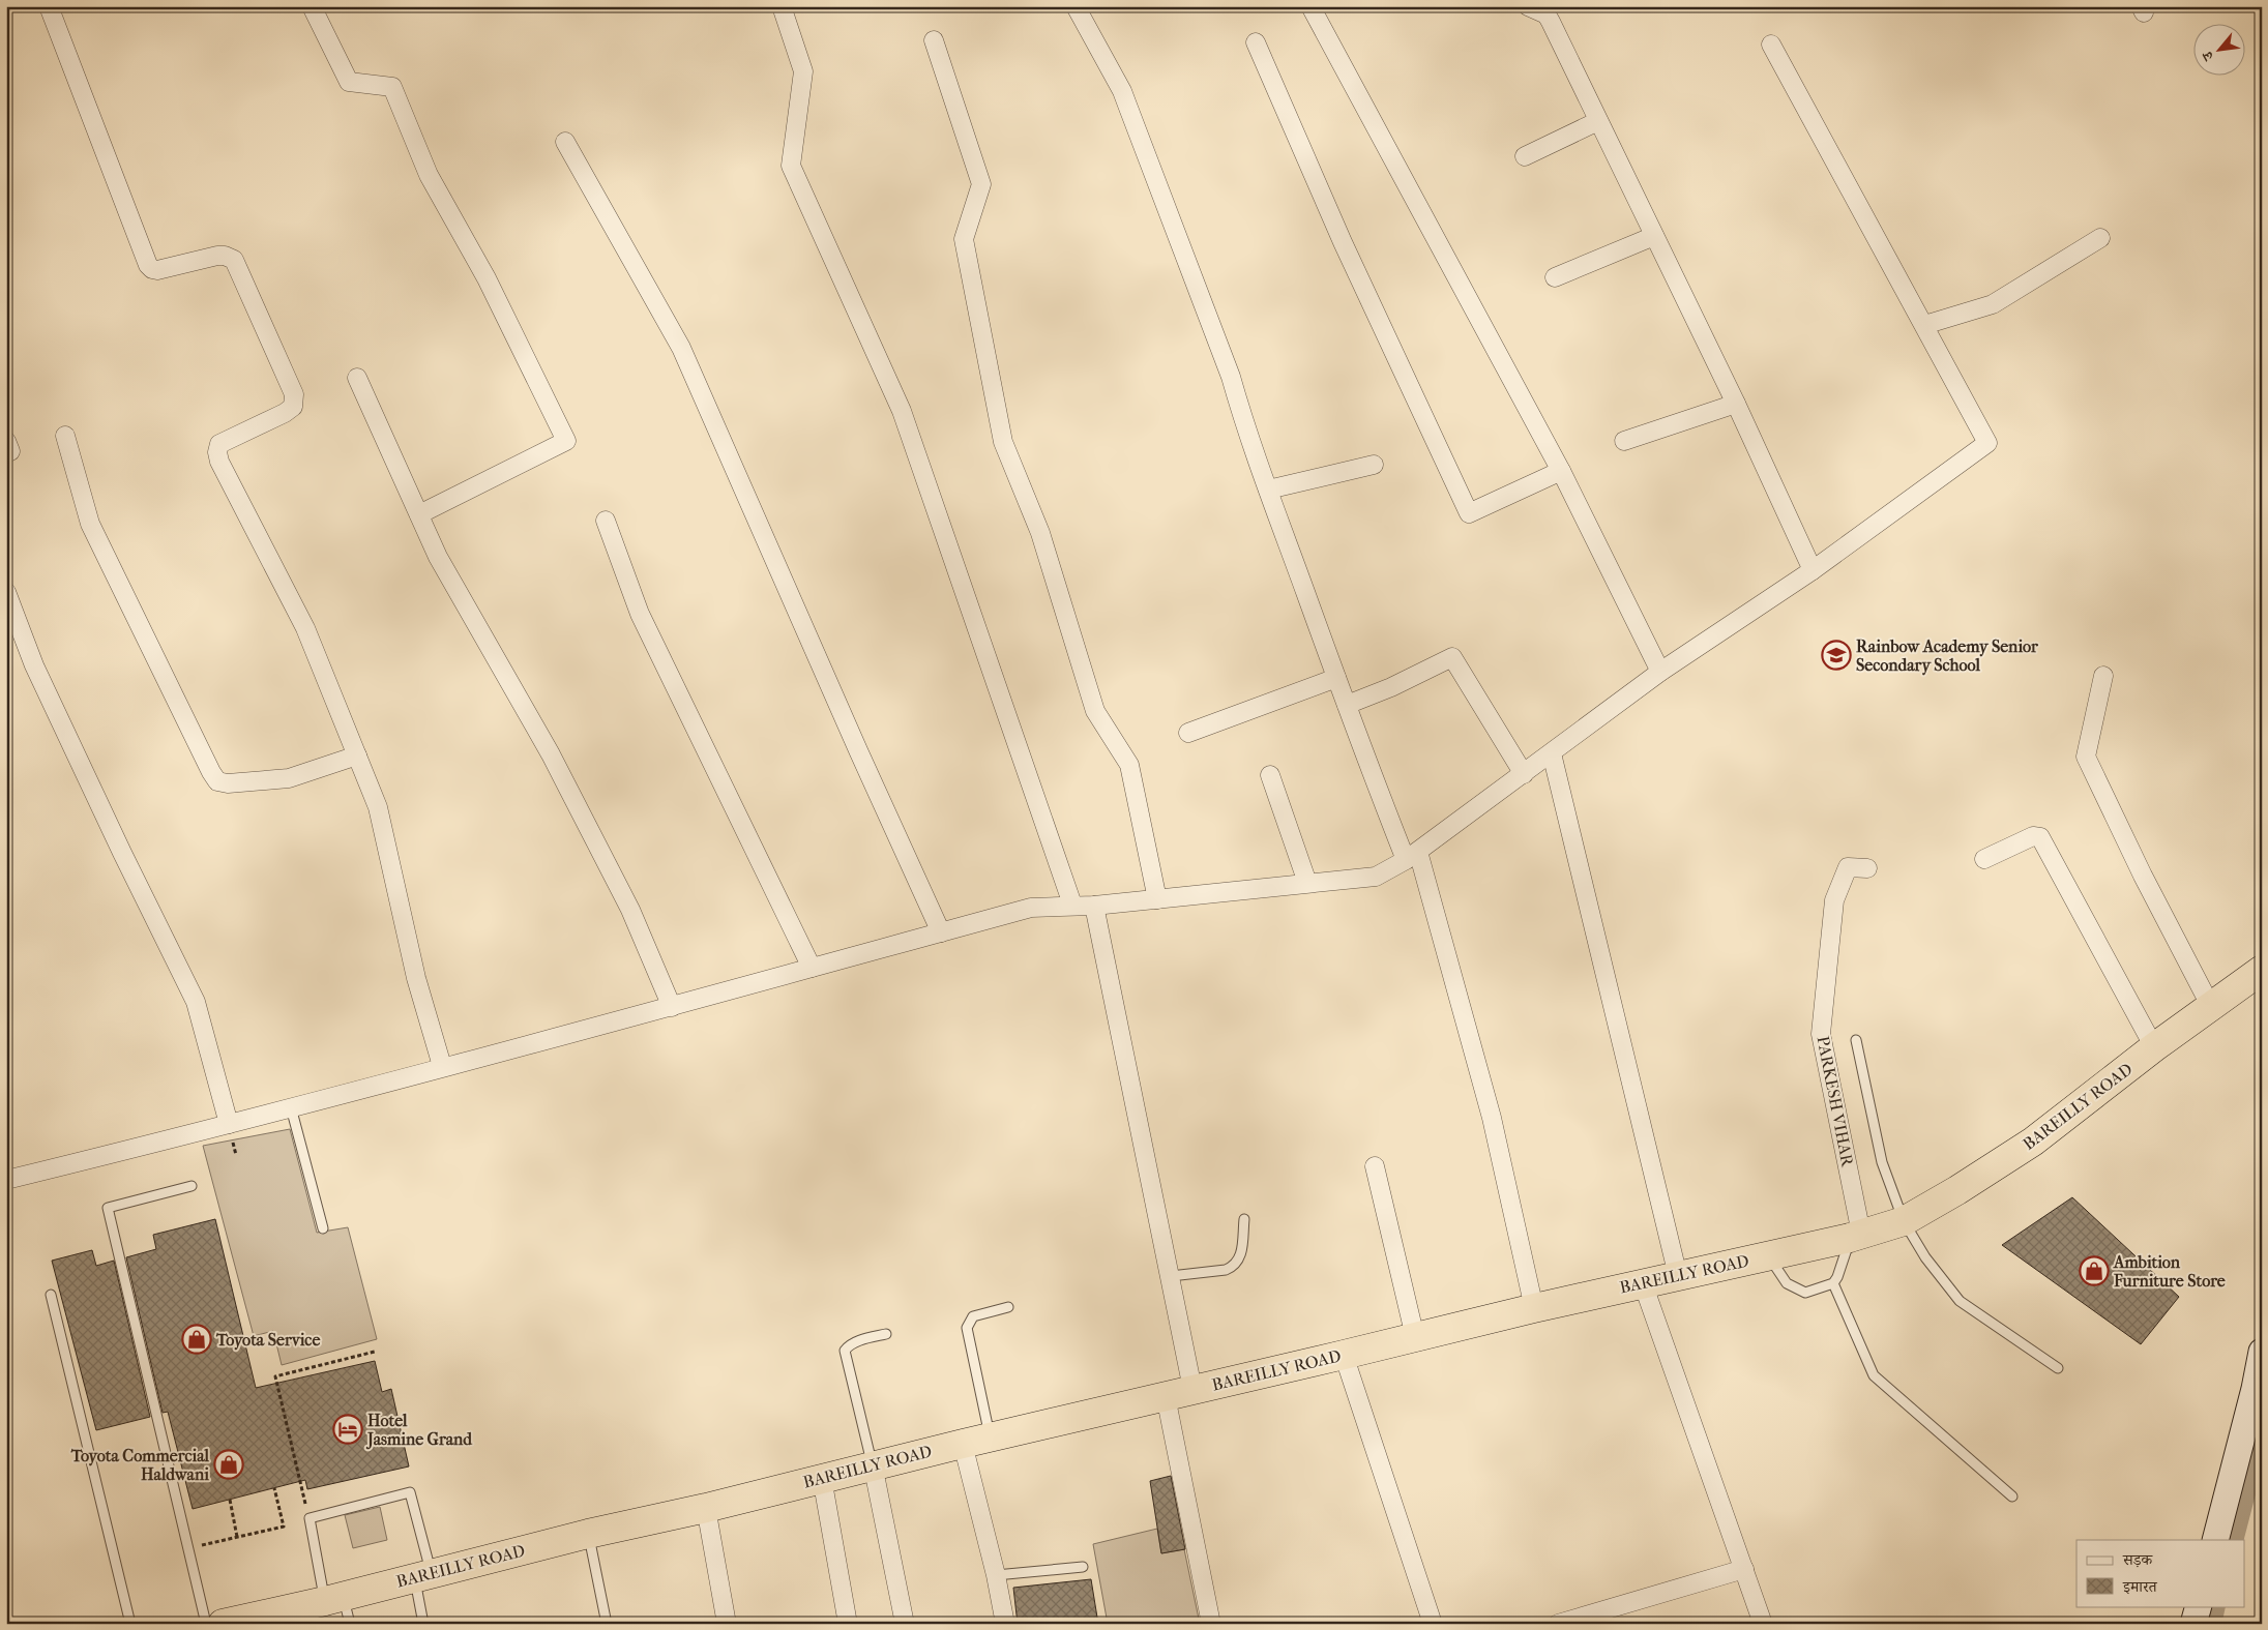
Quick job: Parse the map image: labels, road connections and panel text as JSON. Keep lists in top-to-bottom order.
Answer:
{
  "streets": {
    "highway": ["BAREILLY ROAD"],
    "street": ["PARKESH VIHAR"]
  },
  "crossings": [
    ["PARKESH VIHAR", "BAREILLY ROAD"]
  ],
  "places": {
    "school or university": ["Rainbow Academy Senior Secondary School"],
    "shop": ["Ambition Furniture Store", "Toyota Service", "Toyota Commercial Haldwani"],
    "hotel": ["Hotel Jasmine Grand"]
  },
  "legend": ["सड़क", "इमारत"],
  "north": "bottom left"
}
